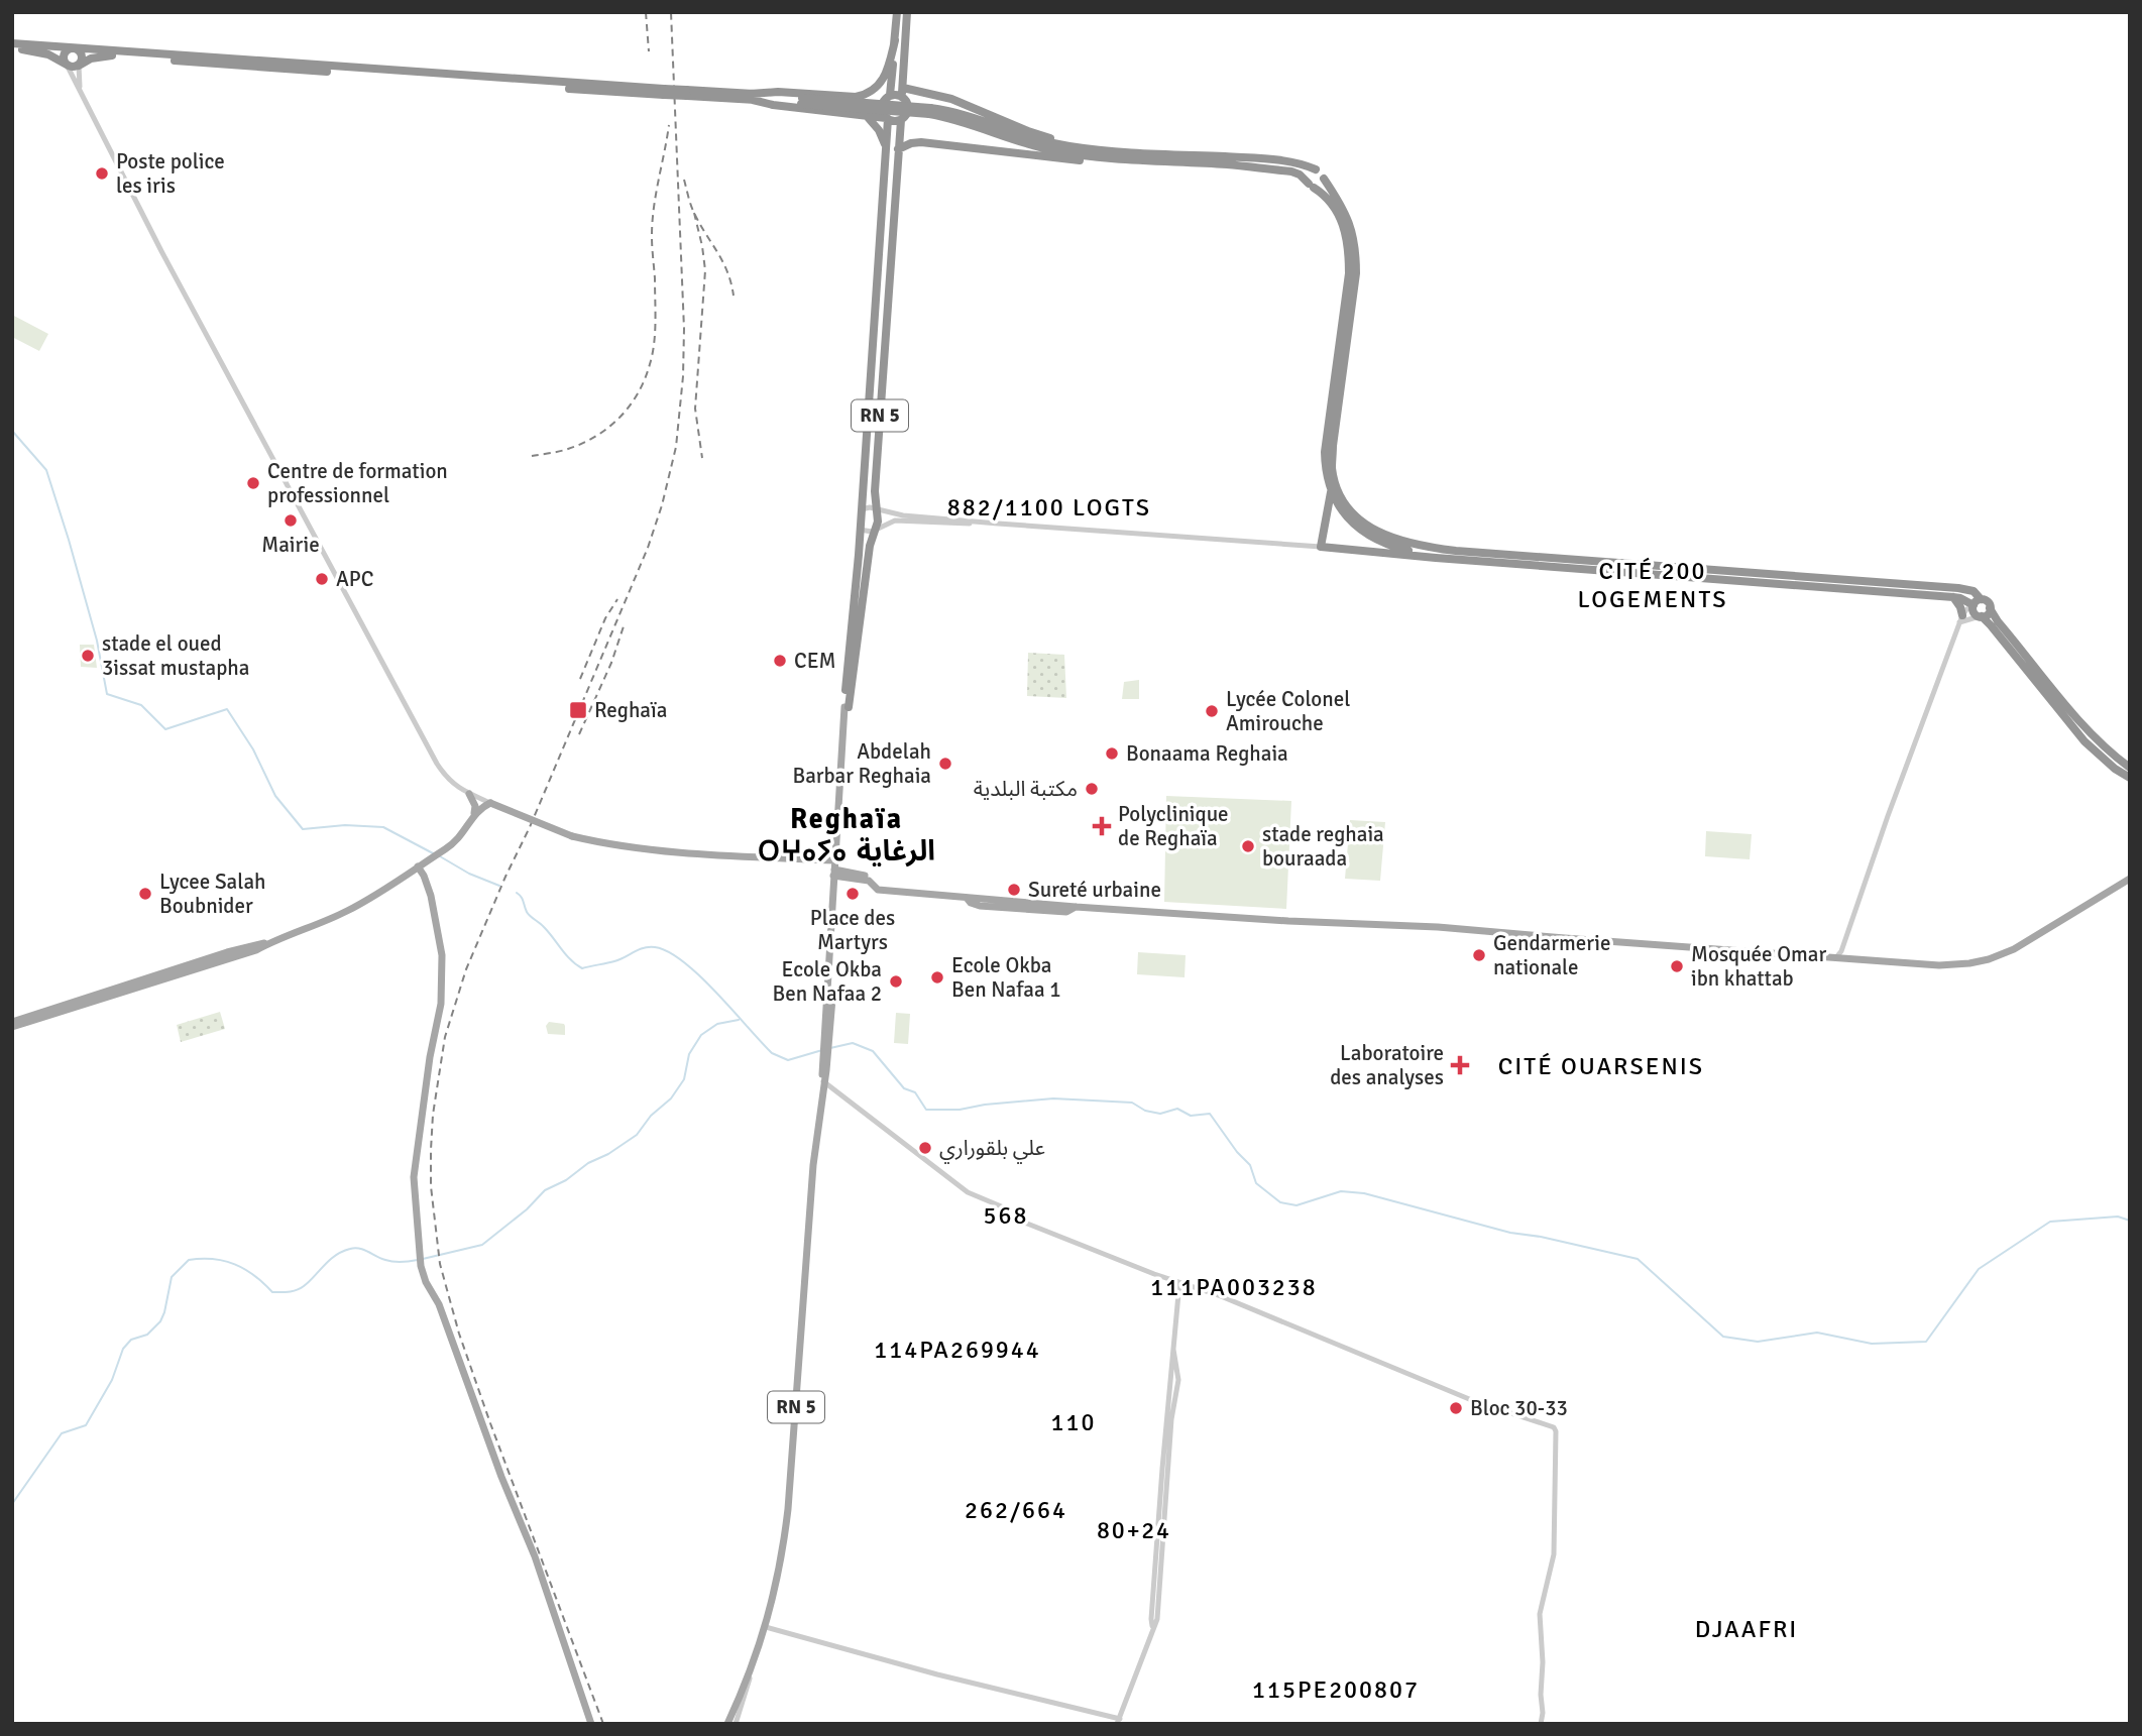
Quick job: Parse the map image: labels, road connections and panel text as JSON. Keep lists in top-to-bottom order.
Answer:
{
  "streets": {
    "highway": ["RN 5"]
  },
  "districts": [
    "882/1100 LOGTS",
    "CITÉ 200 LOGEMENTS",
    "Reghaïa ⵔⵖⴰⵢⴰ الرغاية",
    "CITÉ OUARSENIS",
    "568",
    "111PA003238",
    "114PA269944",
    "110",
    "262/664",
    "80+24",
    "DJAAFRI",
    "115PE200807"
  ],
  "places": {
    "other": [
      "Poste police les iris",
      "Centre de formation professionnel",
      "Mairie",
      "APC",
      "stade el oued 3issat mustapha",
      "CEM",
      "Lycée Colonel Amirouche",
      "Bonaama Reghaia",
      "Abdelah Barbar Reghaia",
      "مكتبة البلدية",
      "stade reghaia bouraada",
      "Sureté urbaine",
      "Lycee Salah Boubnider",
      "Place des Martyrs",
      "Gendarmerie nationale",
      "Mosquée Omar ibn khattab",
      "Ecole Okba Ben Nafaa 1",
      "Ecole Okba Ben Nafaa 2",
      "علي بلقوراري",
      "Bloc 30-33"
    ],
    "transit": ["Reghaïa"],
    "health": ["Polyclinique de Reghaïa", "Laboratoire des analyses"]
  }
}
